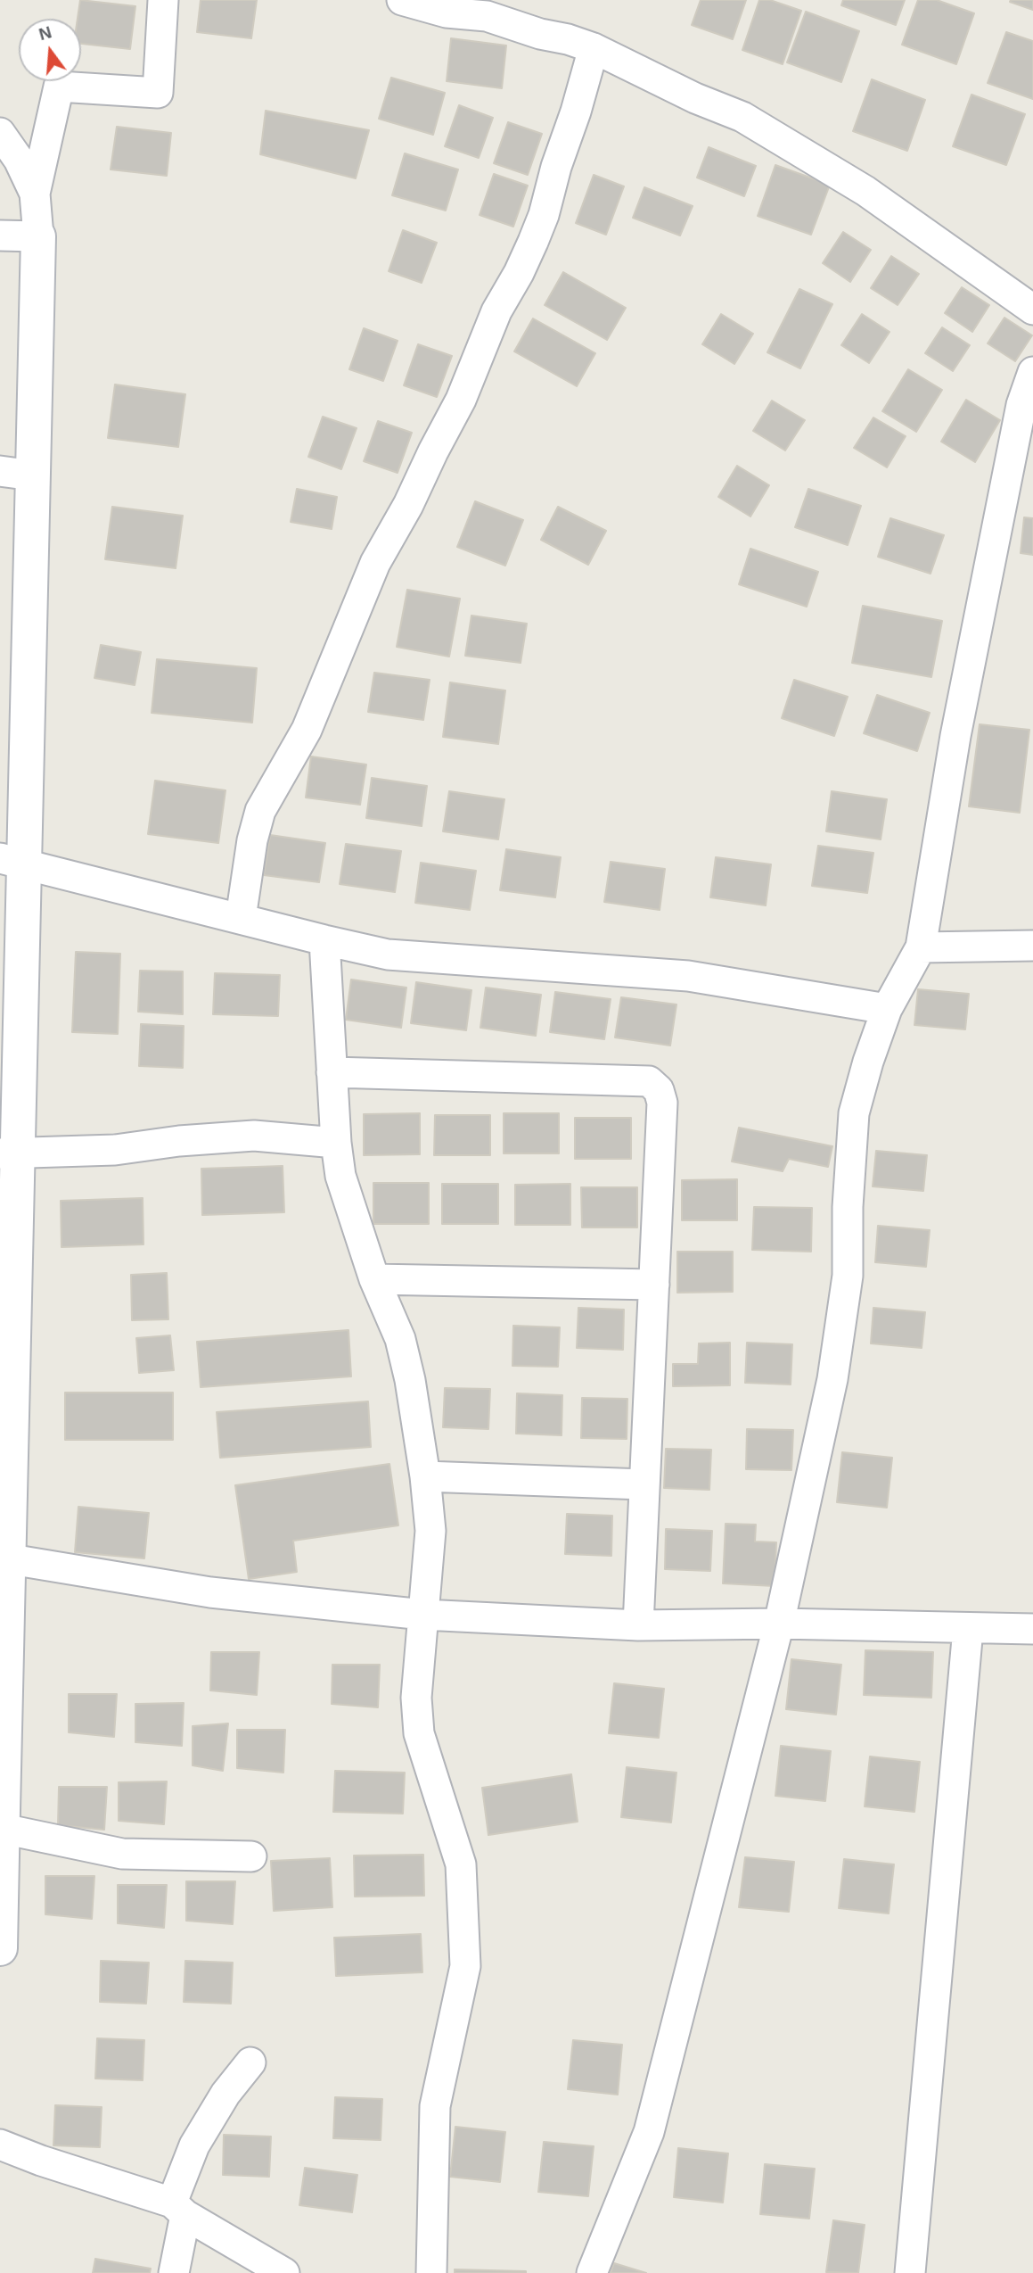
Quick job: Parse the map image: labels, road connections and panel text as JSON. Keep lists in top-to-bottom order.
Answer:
{
  "north": "top"
}
